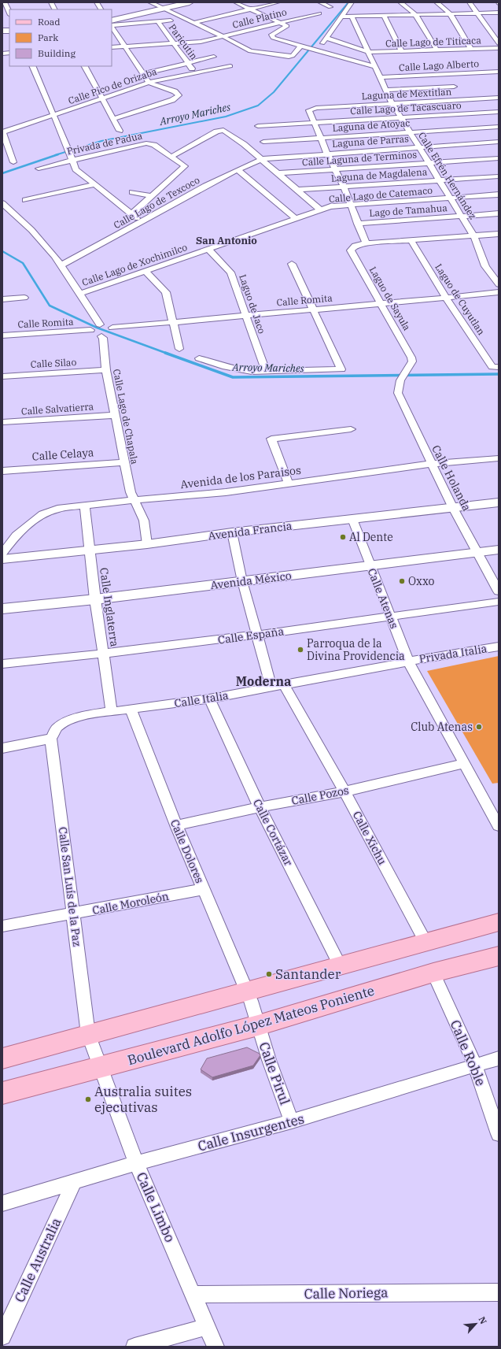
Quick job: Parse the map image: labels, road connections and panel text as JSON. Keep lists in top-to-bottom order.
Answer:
{
  "streets": {
    "main road": ["Boulevard Adolfo López Mateos Poniente"],
    "street": [
      "Calle Platino",
      "Paricutin",
      "Calle Lago de Titicaca",
      "Calle Lago Alberto",
      "Calle Pico de Orizaba",
      "Laguna de Mextitlan",
      "Calle Lago de Tacascuaro",
      "Laguna de Atoyac",
      "Laguna de Parras",
      "Privada de Padua",
      "Calle Laguna de Terminos",
      "Laguna de Magdalena",
      "Calle Efrén Hernández",
      "Calle Lago de Catemaco",
      "Calle Lago de Texcoco",
      "Lago de Tamahua",
      "Calle Lago de Xochimilco",
      "Laguo de Sayula",
      "Laguo de Cuyutlan",
      "Calle Romita",
      "Laguo de Jaco",
      "Calle Silao",
      "Calle Salvatierra",
      "Calle Lago de Chapala",
      "Calle Celaya",
      "Avenida de los Paraisos",
      "Calle Holanda",
      "Avenida Francia",
      "Avenida México",
      "Calle Atenas",
      "Calle Inglaterra",
      "Calle España",
      "Privada Italia",
      "Calle Italia",
      "Calle Pozos",
      "Calle Cortázar",
      "Calle Xichu",
      "Calle Dolores",
      "Calle San Luís de la Paz",
      "Calle Moroleón",
      "Calle Roble",
      "Calle Pirul",
      "Calle Insurgentes",
      "Calle Limbo",
      "Calle Australia",
      "Calle Noriega"
    ]
  },
  "crossings": [
    ["Calle Platino", "Paricutin"],
    ["Paricutin", "Calle Pico de Orizaba"],
    ["Calle Lago de Titicaca", "Calle Efrén Hernández"],
    ["Calle Lago Alberto", "Calle Efrén Hernández"],
    ["Laguna de Mextitlan", "Calle Lago de Tacascuaro"],
    ["Laguna de Mextitlan", "Calle Efrén Hernández"],
    ["Calle Lago de Tacascuaro", "Calle Efrén Hernández"],
    ["Laguna de Atoyac", "Calle Efrén Hernández"],
    ["Laguna de Parras", "Calle Efrén Hernández"],
    ["Laguna de Parras", "Calle Lago de Texcoco"],
    ["Calle Laguna de Terminos", "Calle Efrén Hernández"],
    ["Laguna de Magdalena", "Calle Efrén Hernández"],
    ["Calle Efrén Hernández", "Calle Lago de Catemaco"],
    ["Calle Efrén Hernández", "Lago de Tamahua"],
    ["Calle Lago de Catemaco", "Calle Lago de Xochimilco"],
    ["Calle Lago de Xochimilco", "Laguo de Jaco"],
    ["Laguo de Sayula", "Calle Romita"],
    ["Laguo de Sayula", "Calle Holanda"],
    ["Laguo de Cuyutlan", "Calle Romita"],
    ["Calle Romita", "Laguo de Jaco"],
    ["Calle Romita", "Calle Lago de Chapala"],
    ["Calle Silao", "Calle Lago de Chapala"],
    ["Calle Salvatierra", "Calle Lago de Chapala"],
    ["Calle Lago de Chapala", "Calle Celaya"],
    ["Calle Lago de Chapala", "Avenida de los Paraisos"],
    ["Calle Lago de Chapala", "Avenida Francia"],
    ["Avenida de los Paraisos", "Calle Holanda"],
    ["Avenida de los Paraisos", "Calle Inglaterra"],
    ["Calle Holanda", "Avenida Francia"],
    ["Calle Holanda", "Avenida México"],
    ["Avenida Francia", "Calle Atenas"],
    ["Avenida Francia", "Calle Inglaterra"],
    ["Avenida México", "Calle Atenas"],
    ["Avenida México", "Calle Inglaterra"],
    ["Calle Atenas", "Calle España"],
    ["Calle Atenas", "Privada Italia"],
    ["Calle Atenas", "Calle Italia"],
    ["Calle Atenas", "Calle Pozos"],
    ["Calle Inglaterra", "Calle España"],
    ["Calle Inglaterra", "Calle Italia"],
    ["Privada Italia", "Calle Italia"],
    ["Calle Italia", "Calle Cortázar"],
    ["Calle Italia", "Calle Xichu"],
    ["Calle Italia", "Calle Dolores"],
    ["Calle Italia", "Calle San Luís de la Paz"],
    ["Calle Pozos", "Calle Cortázar"],
    ["Calle Pozos", "Calle Xichu"],
    ["Calle Pozos", "Calle Dolores"],
    ["Calle Dolores", "Calle Moroleón"],
    ["Calle Dolores", "Boulevard Adolfo López Mateos Poniente"],
    ["Calle Dolores", "Calle Pirul"],
    ["Calle San Luís de la Paz", "Calle Moroleón"],
    ["Calle San Luís de la Paz", "Boulevard Adolfo López Mateos Poniente"],
    ["Calle San Luís de la Paz", "Calle Limbo"],
    ["Boulevard Adolfo López Mateos Poniente", "Calle Roble"],
    ["Boulevard Adolfo López Mateos Poniente", "Calle Pirul"],
    ["Boulevard Adolfo López Mateos Poniente", "Calle Limbo"],
    ["Calle Roble", "Calle Insurgentes"],
    ["Calle Pirul", "Calle Insurgentes"],
    ["Calle Insurgentes", "Calle Limbo"],
    ["Calle Insurgentes", "Calle Australia"],
    ["Calle Limbo", "Calle Noriega"]
  ],
  "districts": ["San Antonio", "Moderna"],
  "water": ["Arroyo Mariches"],
  "places": [
    "Al Dente",
    "Oxxo",
    "Parroqua de la Divina Providencia",
    "Club Atenas",
    "Santander",
    "Australia suites ejecutivas"
  ],
  "legend": ["Road", "Park", "Building"],
  "north": "top right"
}
